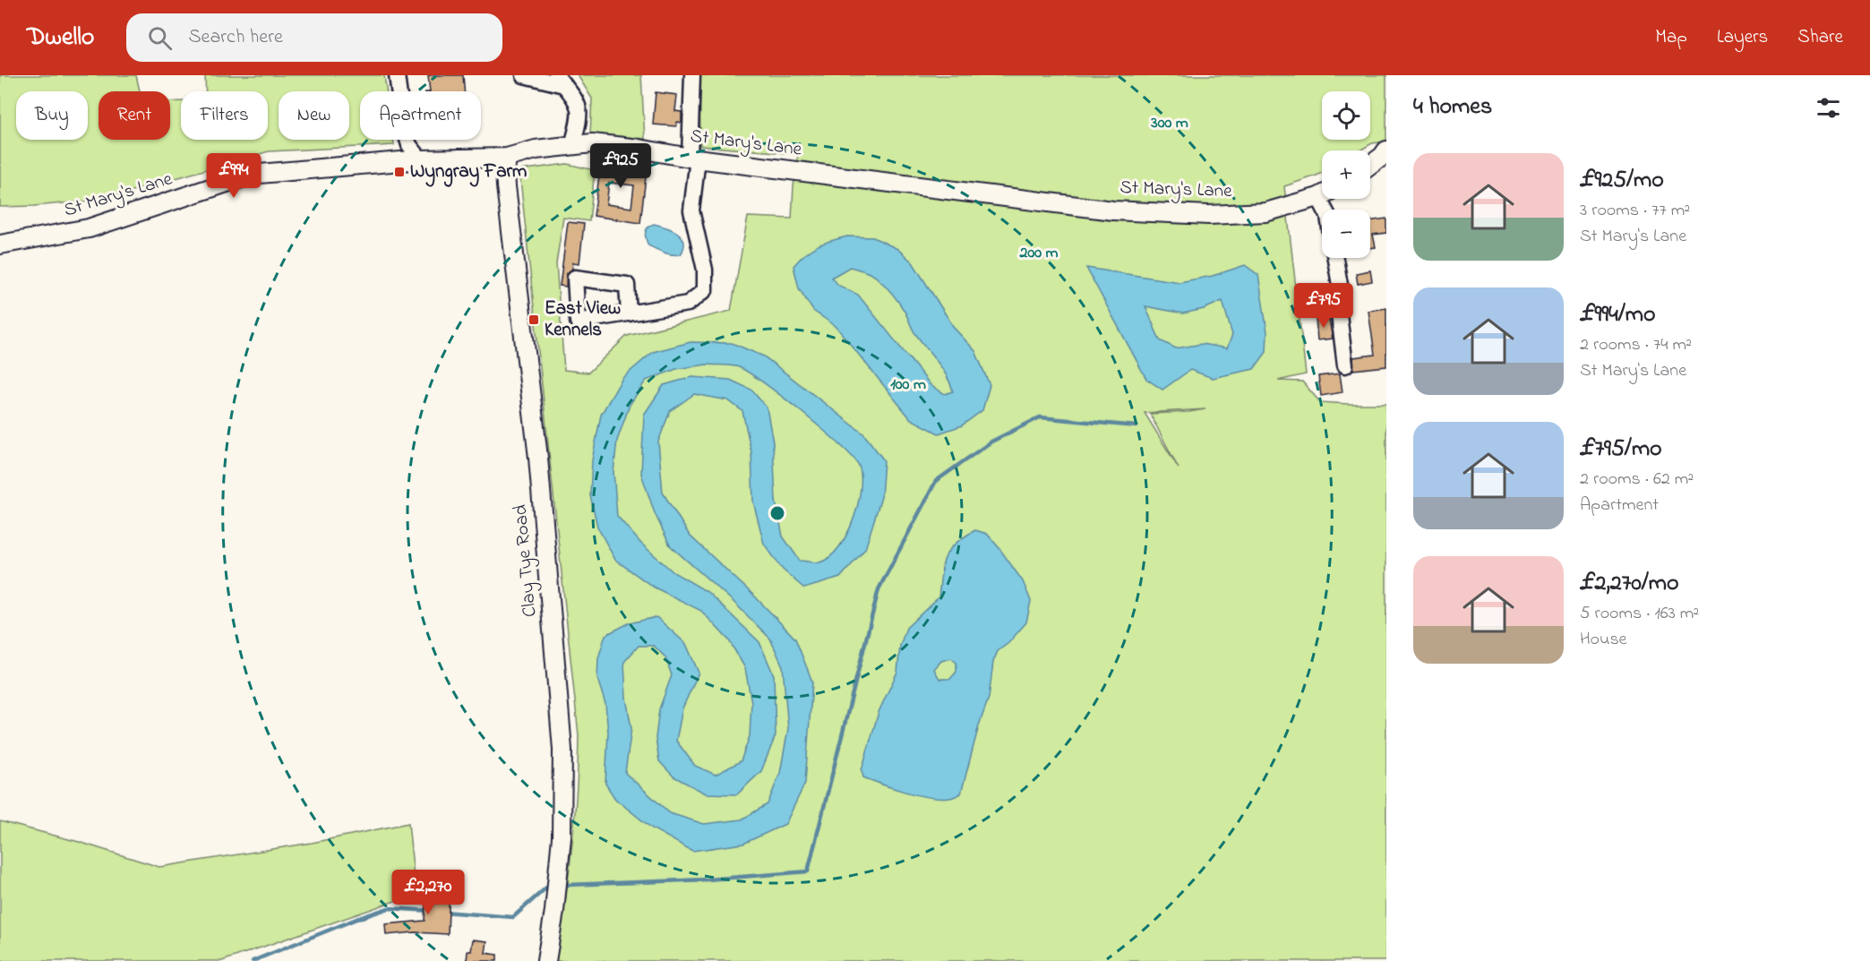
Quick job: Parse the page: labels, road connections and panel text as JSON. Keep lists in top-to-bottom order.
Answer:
{
  "streets": {
    "main road": ["St Mary's Lane", "Clay Tye Road"]
  },
  "crossings": [
    ["St Mary's Lane", "Clay Tye Road"]
  ],
  "places": {
    "transit": ["Wyngray Farm", "East View Kennels"]
  },
  "page": {
    "header": "Dwello",
    "search": "Search here",
    "nav": ["Map", "Layers", "Share"],
    "heading": "4 homes",
    "map_buttons": ["+", "−"],
    "chip": [
      "Buy",
      "Rent",
      "Filters",
      "New",
      "Apartment"
    ],
    "list": [
      {
        "name": "£925/mo",
        "note": "3 rooms · 77 m² · St Mary's Lane"
      },
      {
        "name": "£994/mo",
        "note": "2 rooms · 74 m² · St Mary's Lane"
      },
      {
        "name": "£795/mo",
        "note": "2 rooms · 62 m² · Apartment"
      },
      {
        "name": "£2,270/mo",
        "note": "5 rooms · 163 m² · House"
      }
    ],
    "price": [
      "£925",
      "£994",
      "£795",
      "£2,270"
    ]
  },
  "rings": ["300 m", "200 m", "100 m"]
}
